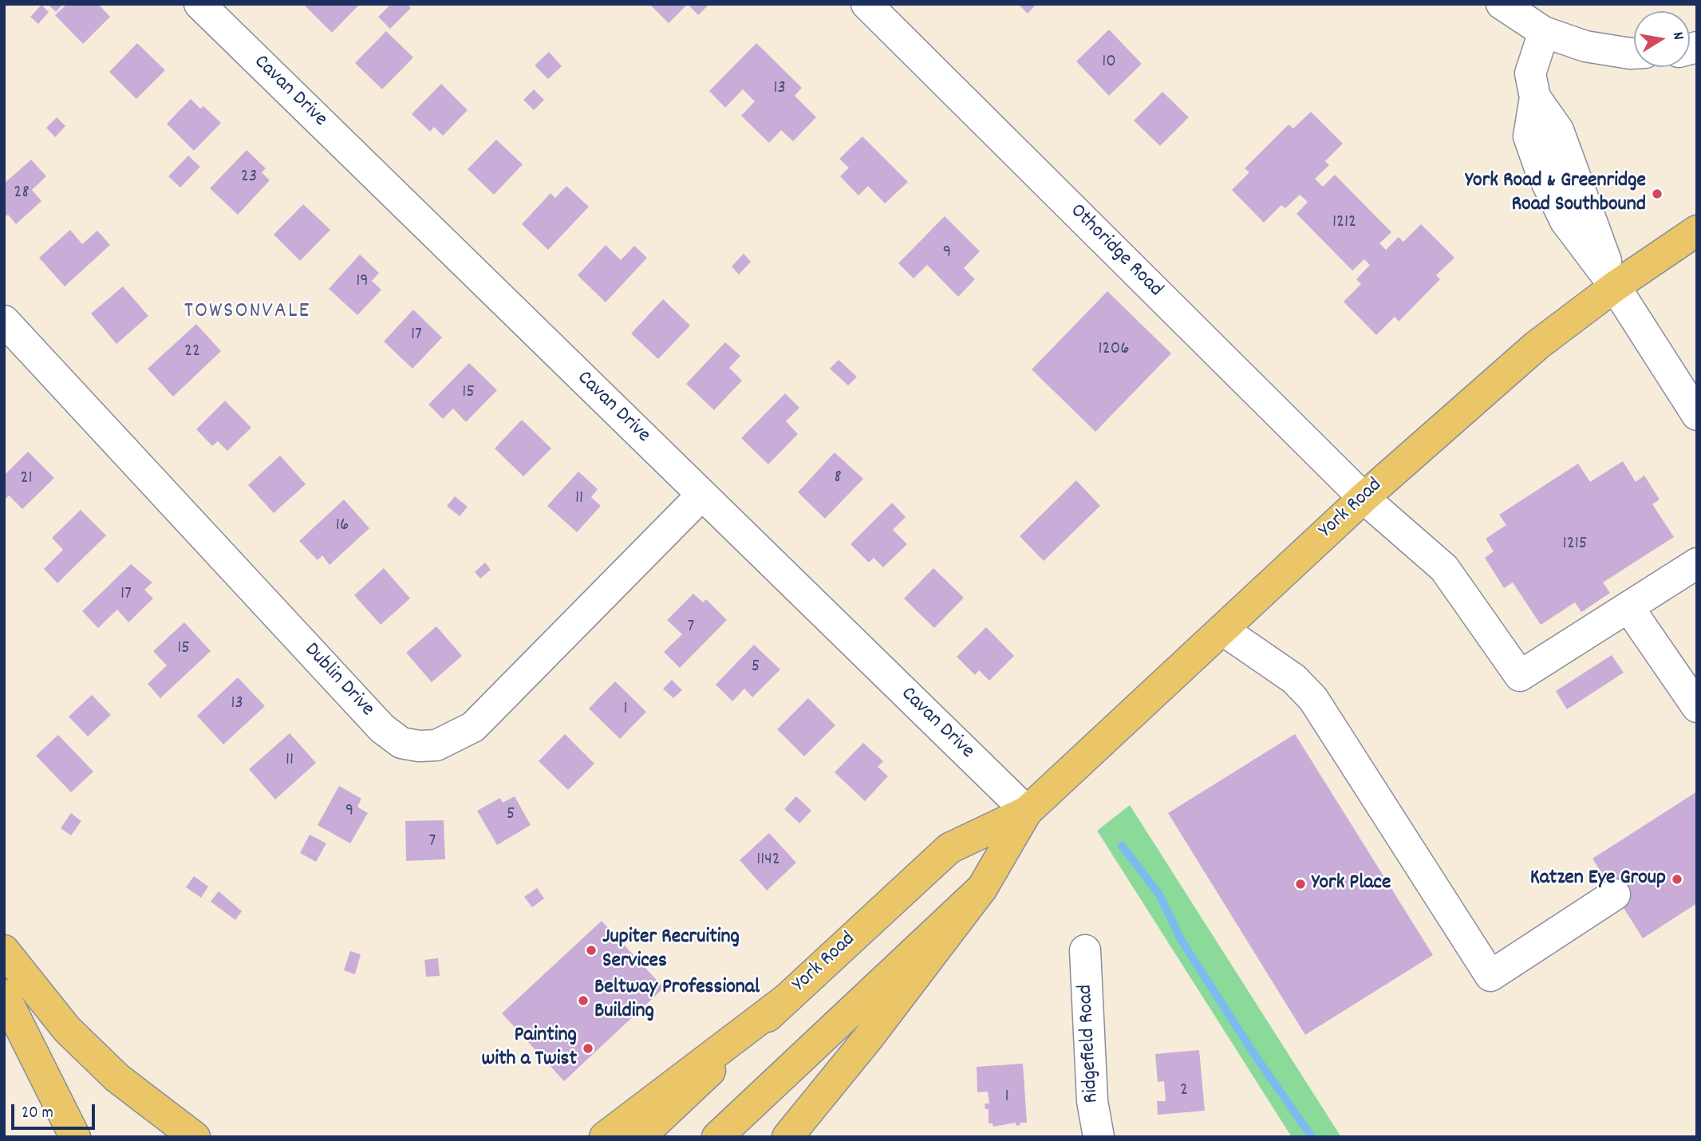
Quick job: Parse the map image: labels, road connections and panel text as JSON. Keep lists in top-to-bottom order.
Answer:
{
  "streets": {
    "main road": ["York Road"],
    "street": [
      "Cavan Drive",
      "Othoridge Road",
      "Dublin Drive",
      "Ridgefield Road"
    ]
  },
  "crossings": [
    ["Cavan Drive", "York Road"],
    ["Cavan Drive", "Dublin Drive"],
    ["Othoridge Road", "York Road"]
  ],
  "districts": ["TOWSONVALE"],
  "places": [
    "York Road & Greenridge Road Southbound",
    "Katzen Eye Group",
    "York Place",
    "Jupiter Recruiting Services",
    "Beltway Professional Building",
    "Painting with a Twist"
  ],
  "house_numbers": [
    "10",
    "13",
    "23",
    "28",
    "1212",
    "9",
    "19",
    "17",
    "1206",
    "22",
    "15",
    "8",
    "21",
    "11",
    "16",
    "1215",
    "17",
    "7",
    "15",
    "5",
    "13",
    "1",
    "11",
    "9",
    "5",
    "7",
    "1142",
    "2",
    "1"
  ],
  "scale_bar": "20 m",
  "north": "right"
}
